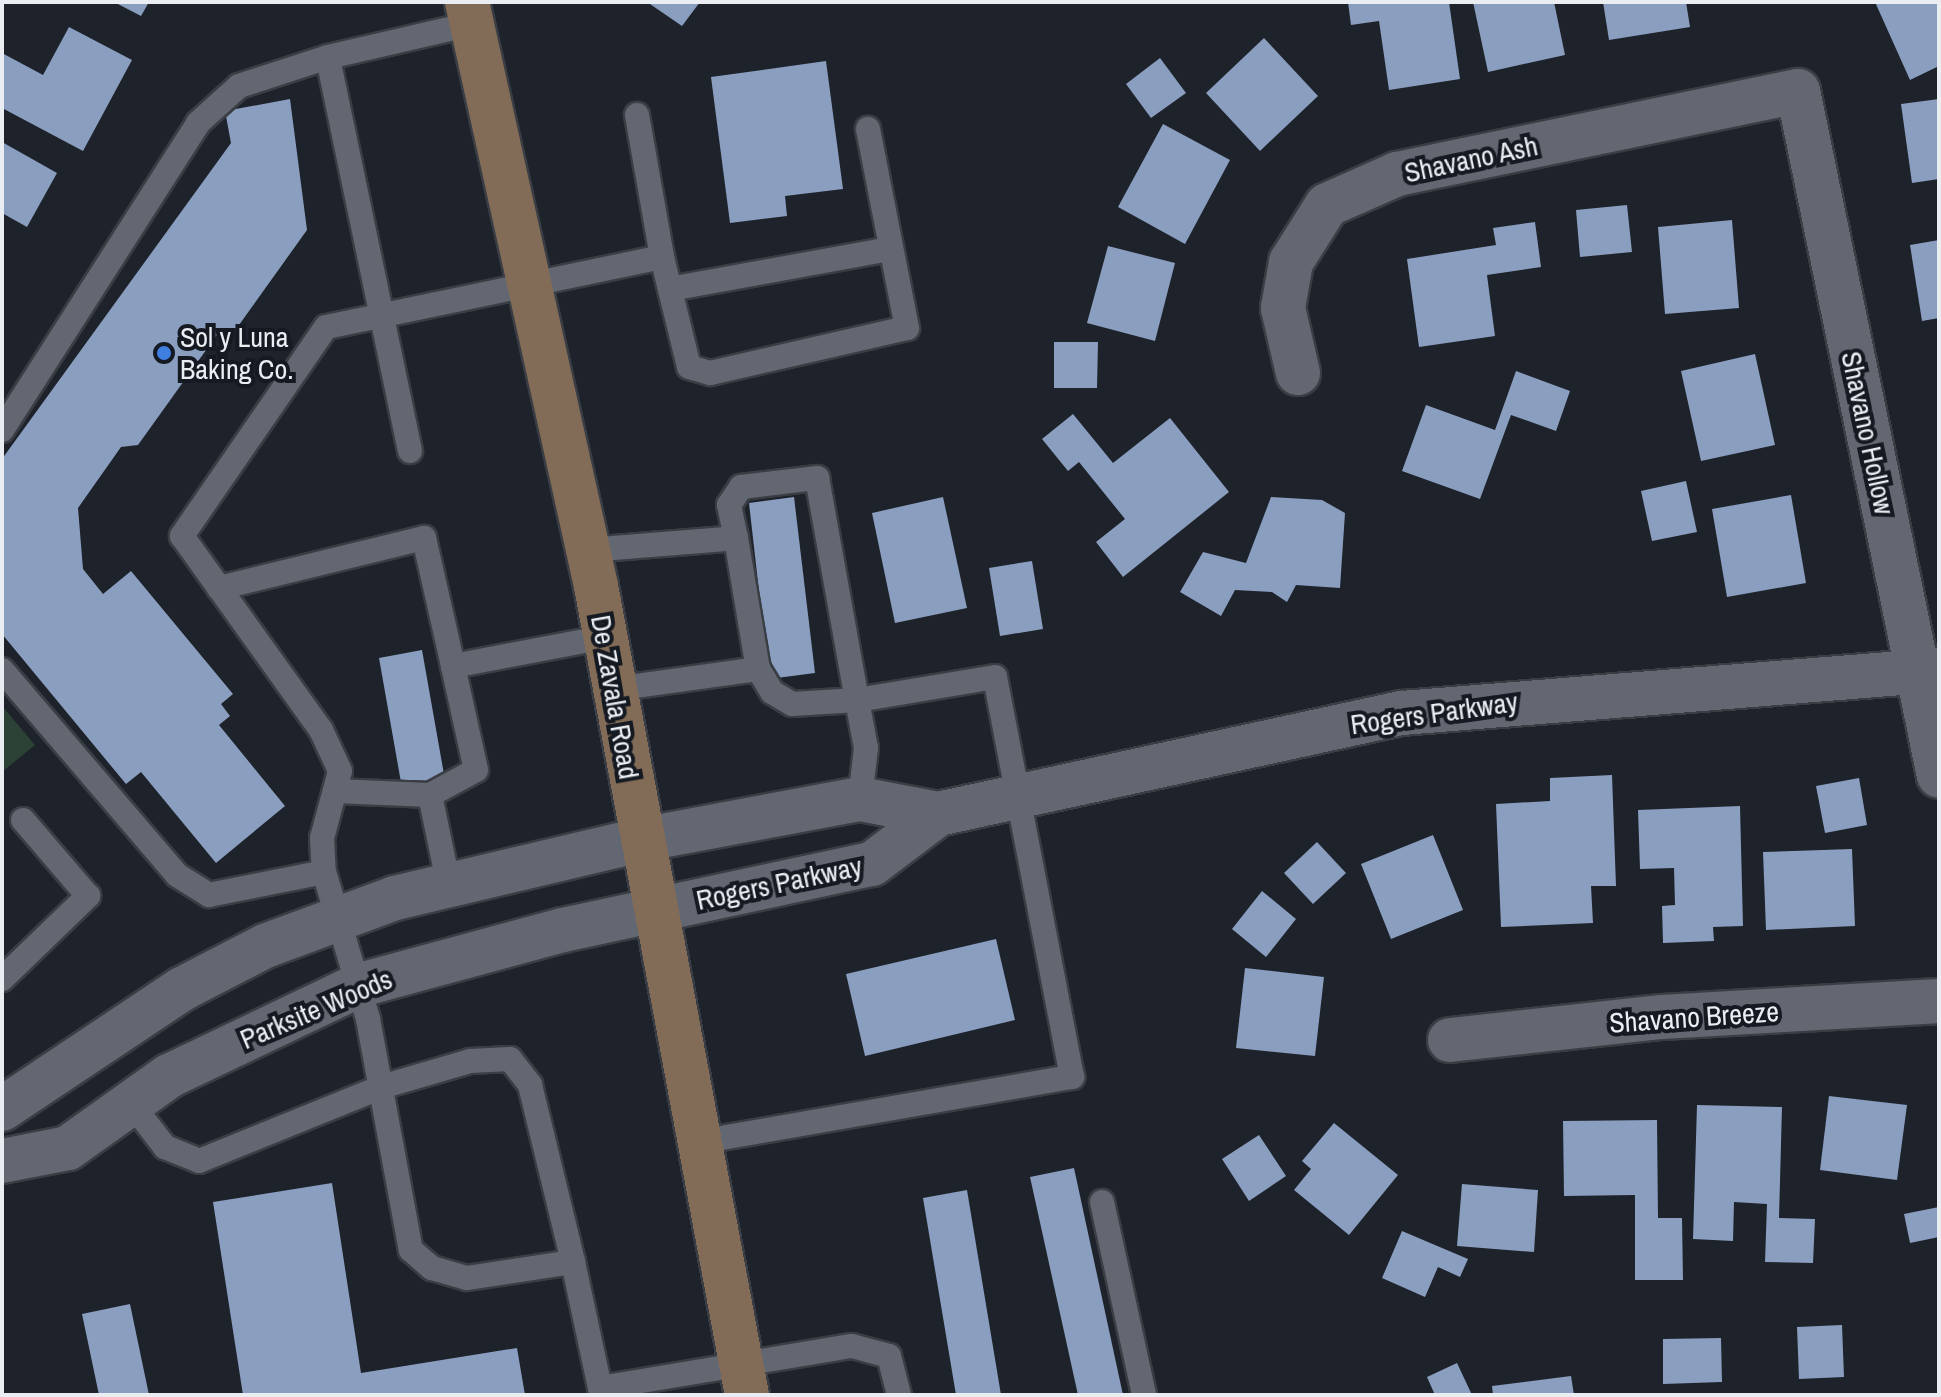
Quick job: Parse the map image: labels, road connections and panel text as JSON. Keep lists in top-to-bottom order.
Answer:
{
  "streets": {
    "main road": ["De Zavala Road"],
    "street": [
      "Shavano Ash",
      "Shavano Hollow",
      "Rogers Parkway",
      "Parksite Woods",
      "Shavano Breeze"
    ]
  },
  "crossings": [
    ["Shavano Ash", "Shavano Hollow"],
    ["Shavano Hollow", "Rogers Parkway"],
    ["De Zavala Road", "Rogers Parkway"],
    ["De Zavala Road", "Parksite Woods"],
    ["Rogers Parkway", "Parksite Woods"]
  ],
  "places": ["Sol y Luna Baking Co."]
}
